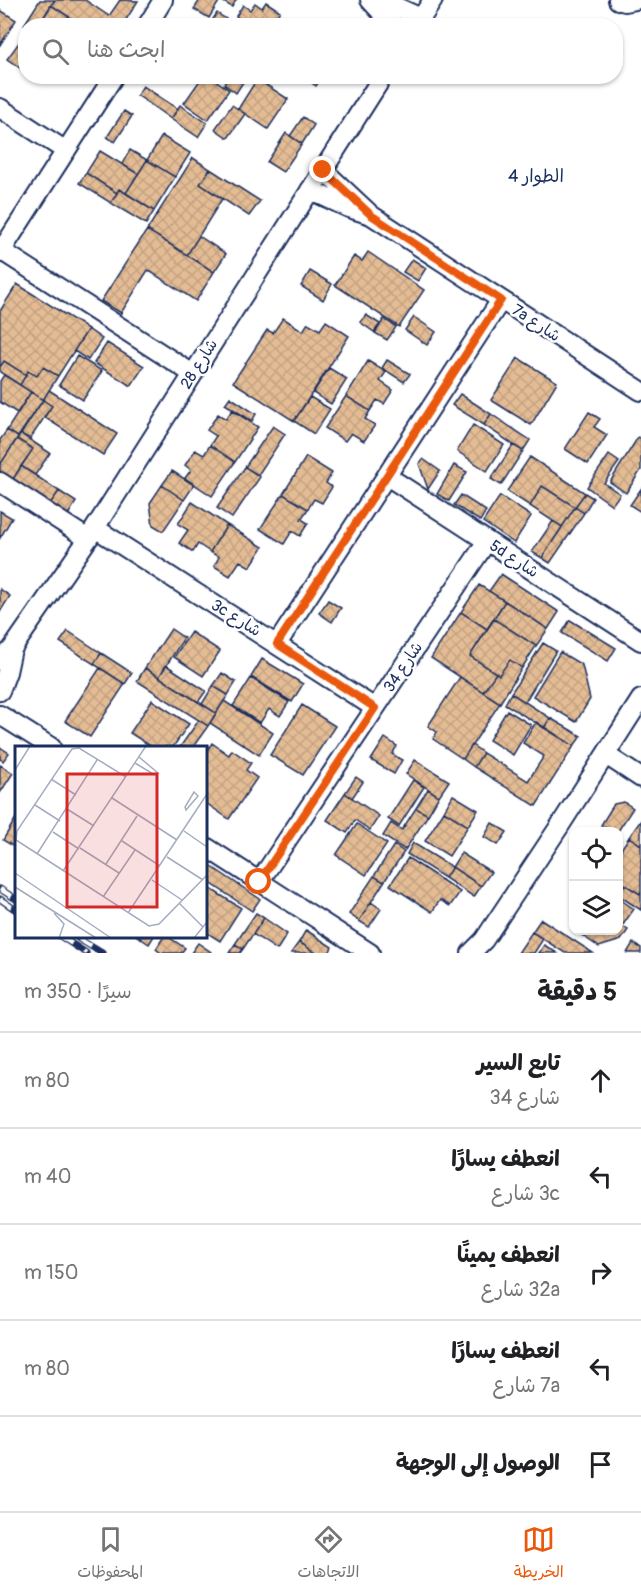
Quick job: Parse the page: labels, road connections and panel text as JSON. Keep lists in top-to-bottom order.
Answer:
{
  "streets": {
    "street": [
      "7a شارع",
      "شارع 28",
      "5d شارع",
      "3c شارع",
      "شارع 34"
    ]
  },
  "crossings": [
    ["7a شارع", "شارع 28"],
    ["شارع 28", "3c شارع"],
    ["5d شارع", "شارع 34"],
    ["3c شارع", "شارع 34"]
  ],
  "districts": ["الطوار 4"],
  "page": {
    "search": "ابحث هنا",
    "heading": ["5 دقيقة", "سيرًا · 350 m"],
    "list": [
      ["تابع السير", "شارع 34", "80 m"],
      ["انعطف يسارًا", "3c شارع", "40 m"],
      ["انعطف يمينًا", "32a شارع", "150 m"],
      ["انعطف يسارًا", "7a شارع", "80 m"],
      "الوصول إلى الوجهة"
    ],
    "nav": ["الخريطة", "الاتجاهات", "المحفوظات"]
  }
}
